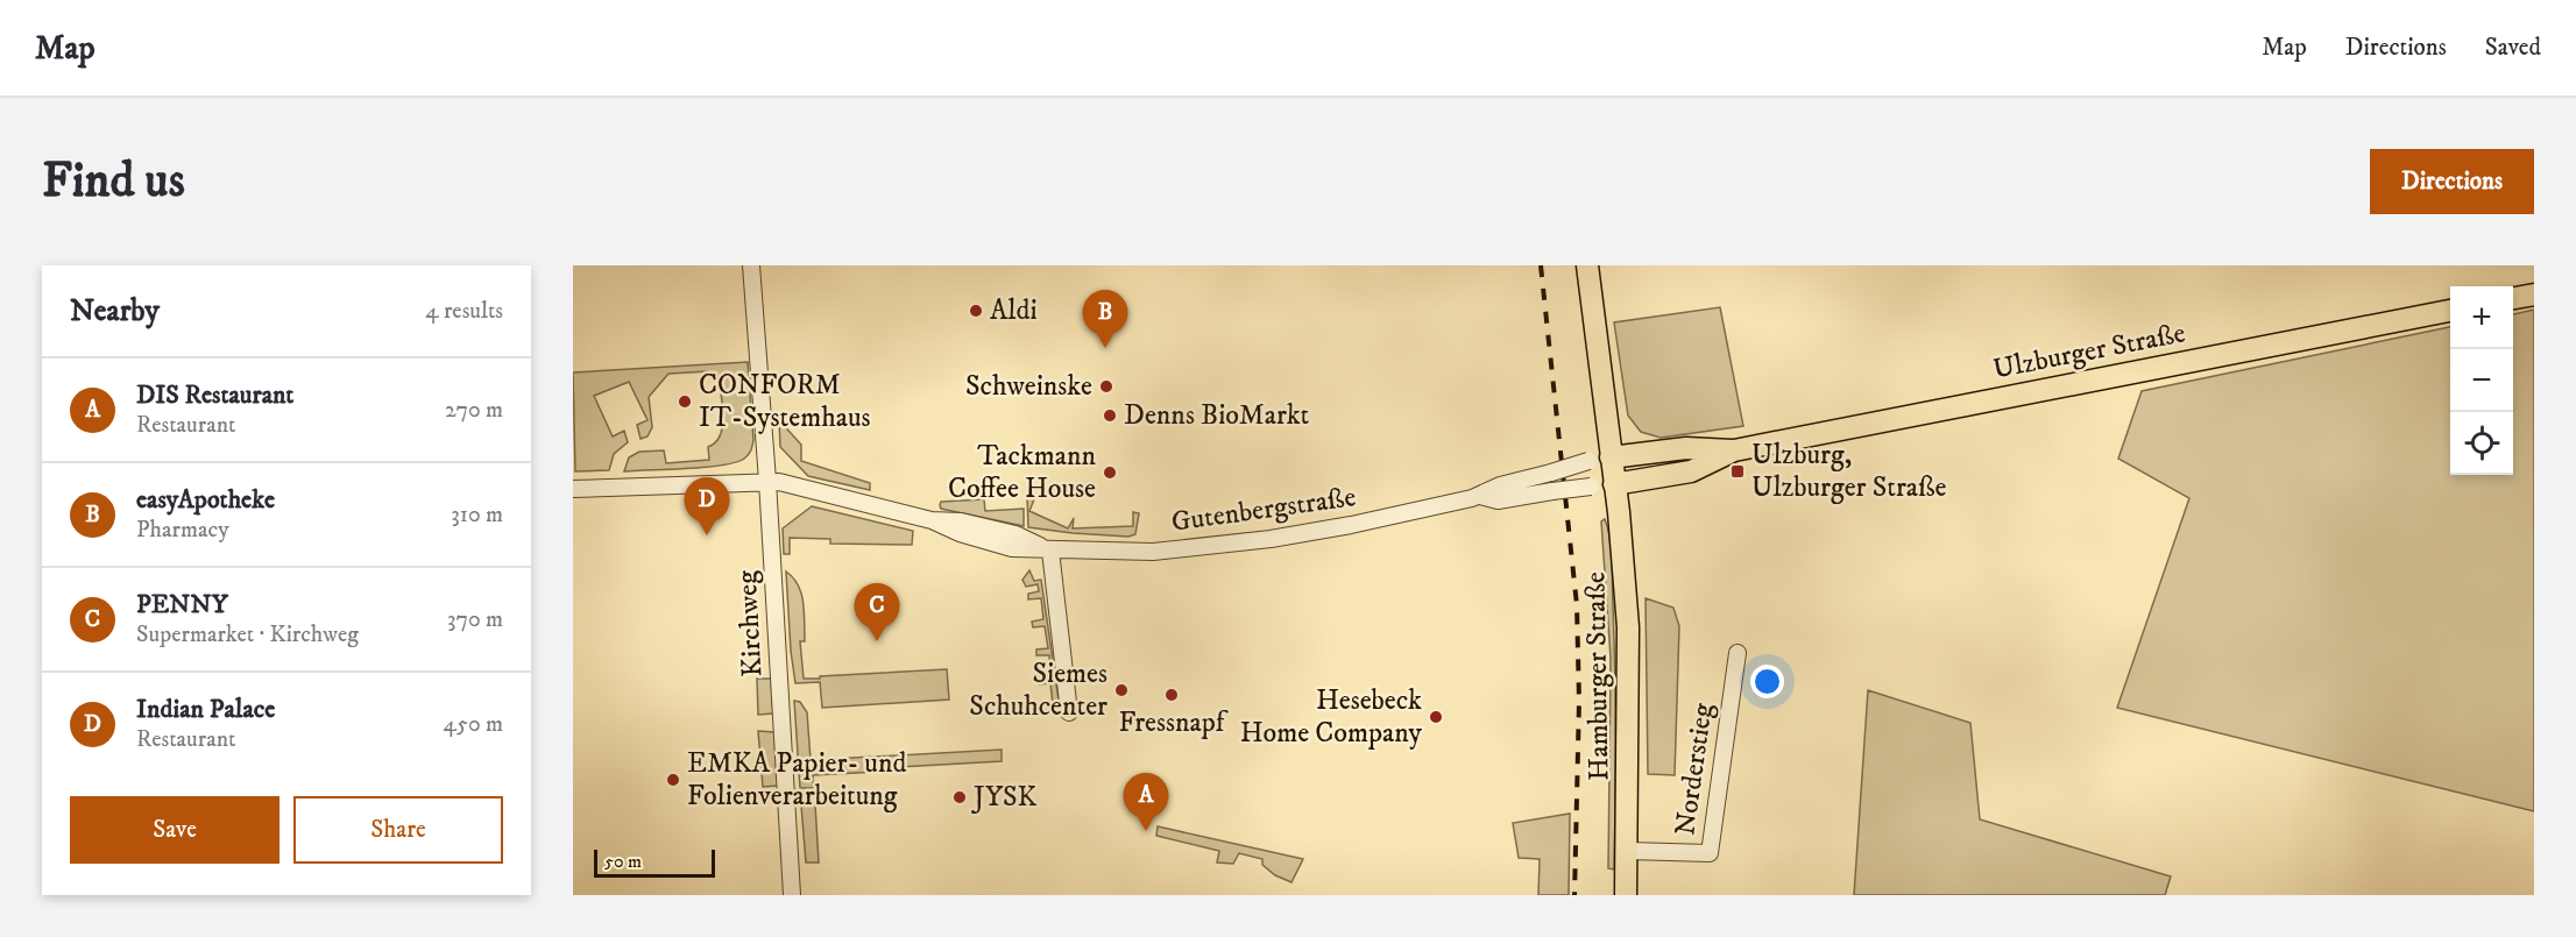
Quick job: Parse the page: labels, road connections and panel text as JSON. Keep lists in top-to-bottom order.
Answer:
{
  "streets": {
    "main road": ["Ulzburger Straße", "Hamburger Straße"],
    "street": ["Gutenbergstraße", "Kirchweg", "Norderstieg"]
  },
  "crossings": [
    ["Ulzburger Straße", "Gutenbergstraße"],
    ["Ulzburger Straße", "Hamburger Straße"],
    ["Gutenbergstraße", "Kirchweg"],
    ["Gutenbergstraße", "Hamburger Straße"],
    ["Hamburger Straße", "Norderstieg"]
  ],
  "places": {
    "other": [
      "Aldi",
      "Schweinske",
      "CONFORM IT-Systemhaus",
      "Denns BioMarkt",
      "Tackmann Coffee House",
      "Siemes Schuhcenter",
      "Fressnapf",
      "Hesebeck Home Company",
      "EMKA Papier- und Folienverarbeitung",
      "JYSK"
    ],
    "transit": ["Ulzburg, Ulzburger Straße"]
  },
  "scale_bar": "50 m",
  "page": {
    "header": "Map",
    "nav": ["Map", "Directions", "Saved"],
    "buttons": [
      "Directions",
      ["Save", "Share"]
    ],
    "title": "Find us",
    "heading": ["Nearby", "4 results"],
    "map_buttons": ["+", "−"],
    "pins": [
      "B",
      "D",
      "C",
      "A"
    ],
    "list": [
      {
        "mark": "A",
        "name": "DIS Restaurant",
        "note": "Restaurant",
        "value": "270 m"
      },
      {
        "mark": "B",
        "name": "easyApotheke",
        "note": "Pharmacy",
        "value": "310 m"
      },
      {
        "mark": "C",
        "name": "PENNY",
        "note": "Supermarket · Kirchweg",
        "value": "370 m"
      },
      {
        "mark": "D",
        "name": "Indian Palace",
        "note": "Restaurant",
        "value": "450 m"
      }
    ],
    "scale": "50 m"
  }
}
